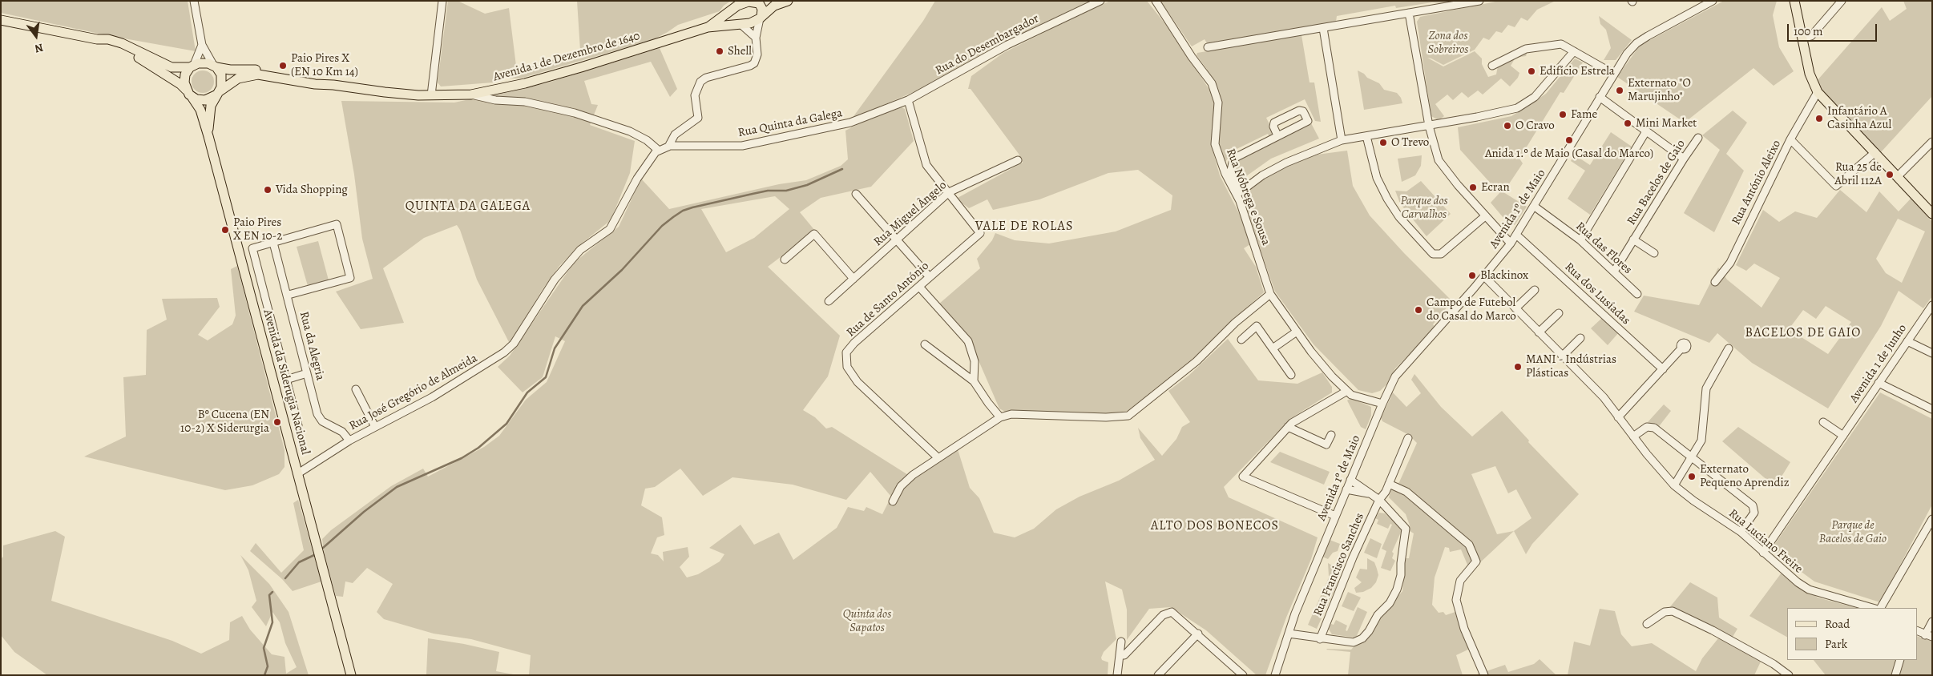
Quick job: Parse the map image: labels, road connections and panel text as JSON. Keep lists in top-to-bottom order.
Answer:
{
  "streets": {
    "main road": ["Avenida 1 de Dezembro de 1640", "Avenida da Siderugia Nacional"],
    "street": [
      "Rua do Desembargador",
      "Rua Quinta da Galega",
      "Rua Bacelos de Gaio",
      "Rua António Aleixo",
      "Rua Nóbrega e Sousa",
      "Avenida 1º de Maio",
      "Rua Miguel Ângelo",
      "Rua das Flores",
      "Rua dos Lusíadas",
      "Rua de Santo António",
      "Rua da Alegria",
      "Avenida 1 de Junho",
      "Rua José Gregório de Almeida",
      "Rua Luciano Freire",
      "Rua Francisco Sanches"
    ]
  },
  "crossings": [
    ["Rua do Desembargador", "Rua Quinta da Galega"],
    ["Avenida 1 de Dezembro de 1640", "Avenida da Siderugia Nacional"],
    ["Rua Quinta da Galega", "Rua José Gregório de Almeida"],
    ["Rua Bacelos de Gaio", "Rua das Flores"],
    ["Avenida 1º de Maio", "Rua das Flores"],
    ["Avenida 1º de Maio", "Rua dos Lusíadas"],
    ["Avenida 1º de Maio", "Rua Luciano Freire"],
    ["Rua Miguel Ângelo", "Rua de Santo António"],
    ["Rua da Alegria", "Rua José Gregório de Almeida"],
    ["Avenida 1 de Junho", "Rua Luciano Freire"],
    ["Avenida da Siderugia Nacional", "Rua José Gregório de Almeida"]
  ],
  "districts": [
    "QUINTA DA GALEGA",
    "VALE DE ROLAS",
    "BACELOS DE GAIO",
    "ALTO DOS BONECOS"
  ],
  "parks": [
    "Zona dos Sobreiros",
    "Parque dos Carvalhos",
    "Parque de Bacelos de Gaio",
    "Quinta dos Sapatos"
  ],
  "places": [
    "Shell",
    "Paio Pires X (EN 10 Km 14)",
    "Edifício Estrela",
    "Externato \"O Marujinho\"",
    "Fame",
    "Infantário A Casinha Azul",
    "Mini Market",
    "O Cravo",
    "Anida 1.º de Maio (Casal do Marco)",
    "O Trevo",
    "Rua 25 de Abril 112A",
    "Ecran",
    "Vida Shopping",
    "Paio Pires X EN 10-2",
    "Blackinox",
    "Campo de Futebol do Casal do Marco",
    "MANI - Indústrias Plásticas",
    "Bº Cucena (EN 10-2) X Siderurgia",
    "Externato Pequeno Aprendiz"
  ],
  "legend": ["Road", "Park"],
  "scale_bar": "100 m",
  "north": "bottom"
}
